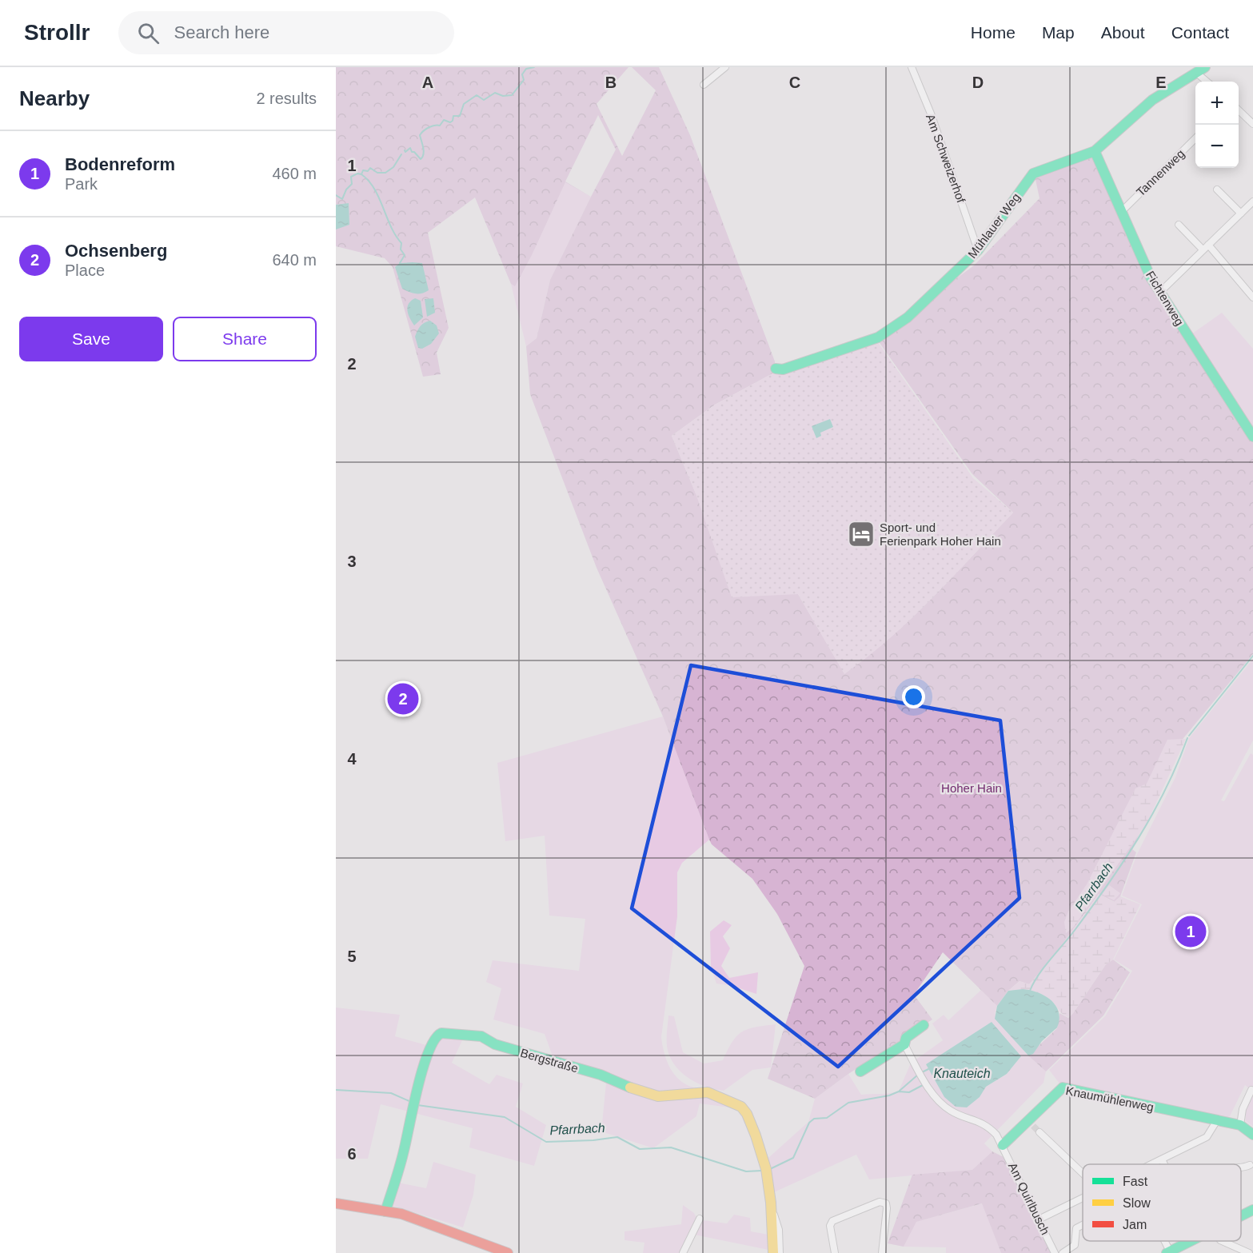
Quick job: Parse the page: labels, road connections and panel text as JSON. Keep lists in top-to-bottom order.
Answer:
{
  "streets": {
    "street": [
      "Am Schweizerhof",
      "Tannenweg",
      "Mühlauer Weg",
      "Fichtenweg",
      "Bergstraße",
      "Knaumühlenweg",
      "Am Quirlbusch"
    ]
  },
  "crossings": [
    ["Am Schweizerhof", "Mühlauer Weg"],
    ["Tannenweg", "Fichtenweg"],
    ["Mühlauer Weg", "Fichtenweg"],
    ["Knaumühlenweg", "Am Quirlbusch"]
  ],
  "water": ["Pfarrbach", "Knauteich"],
  "parks": ["Hoher Hain"],
  "places": {
    "hotel": ["Sport- und Ferienpark Hoher Hain"]
  },
  "legend": ["Fast", "Slow", "Jam"],
  "page": {
    "header": "Strollr",
    "search": "Search here",
    "nav": [
      "Home",
      "Map",
      "About",
      "Contact"
    ],
    "heading": ["Nearby", "2 results"],
    "map_buttons": ["+", "−"],
    "list": [
      {
        "mark": "1",
        "name": "Bodenreform",
        "note": "Park",
        "value": "460 m"
      },
      {
        "mark": "2",
        "name": "Ochsenberg",
        "note": "Place",
        "value": "640 m"
      }
    ],
    "buttons": ["Save", "Share"],
    "pins": ["2", "1"]
  },
  "grid": {
    "columns": [
      "A",
      "B",
      "C",
      "D",
      "E"
    ],
    "rows": [
      "1",
      "2",
      "3",
      "4",
      "5",
      "6"
    ]
  }
}
